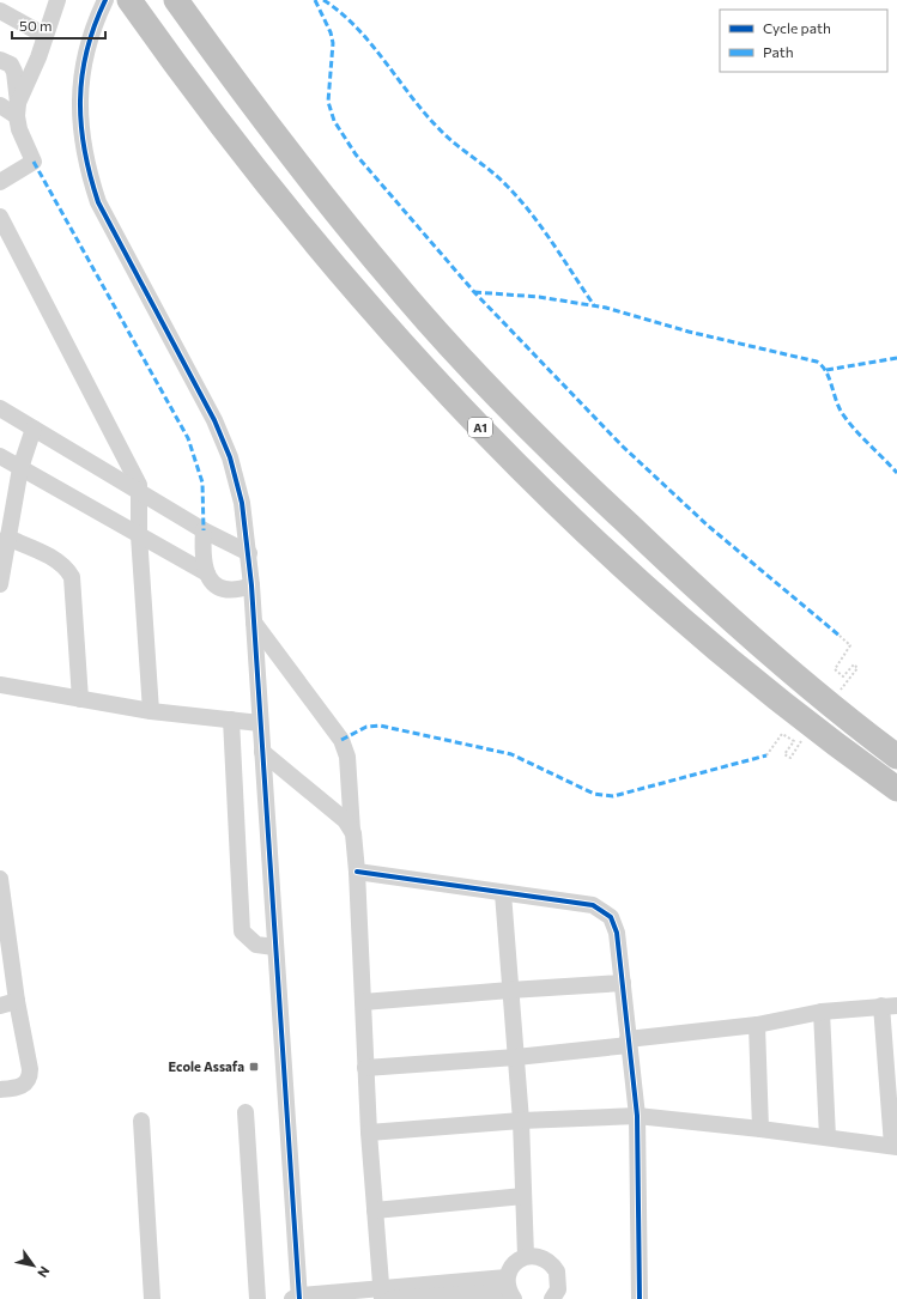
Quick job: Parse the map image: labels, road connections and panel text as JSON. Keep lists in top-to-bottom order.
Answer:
{
  "streets": {
    "highway": ["A1"]
  },
  "places": {
    "transit": ["Ecole Assafa"]
  },
  "legend": ["Cycle path", "Path"],
  "scale_bar": "50 m",
  "north": "bottom right"
}
